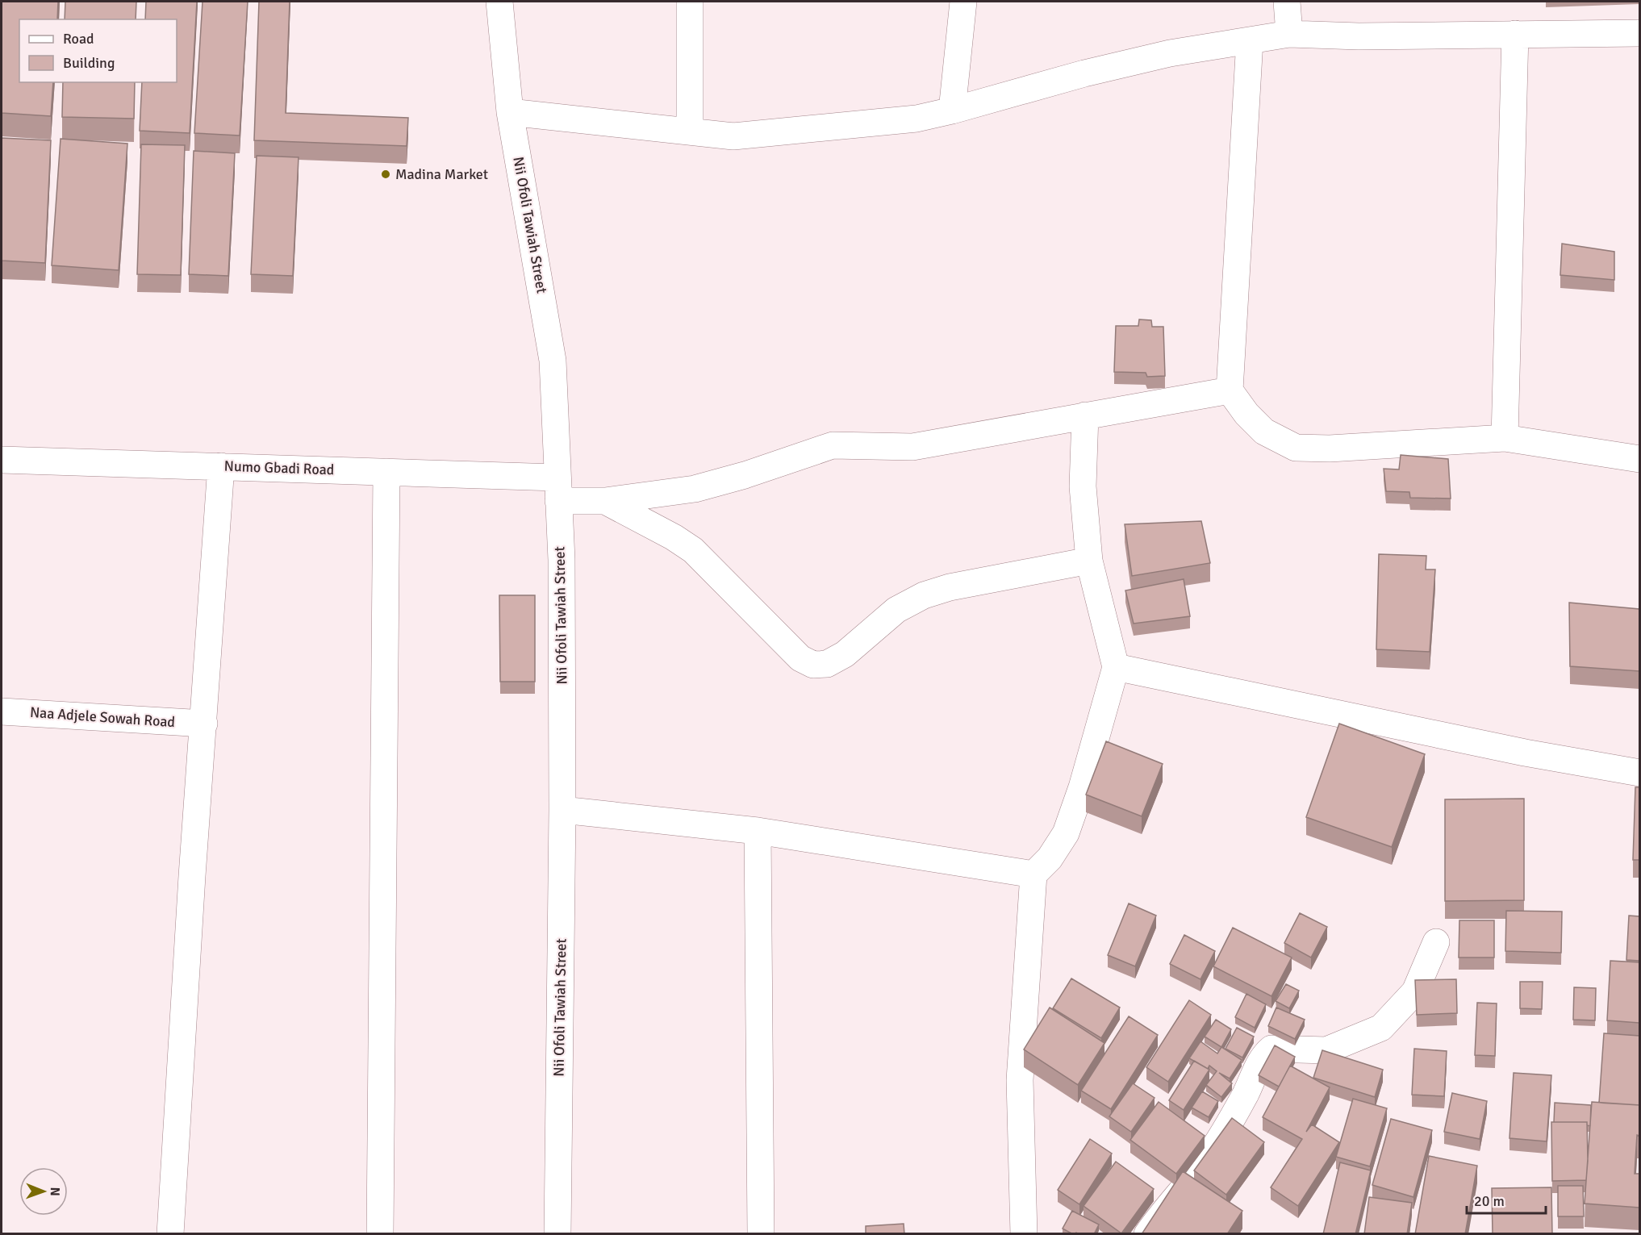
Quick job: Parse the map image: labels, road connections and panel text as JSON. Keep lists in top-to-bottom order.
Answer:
{
  "streets": {
    "street": ["Nii Ofoli Tawiah Street", "Numo Gbadi Road", "Naa Adjele Sowah Road"]
  },
  "crossings": [
    ["Nii Ofoli Tawiah Street", "Numo Gbadi Road"]
  ],
  "places": ["Madina Market"],
  "legend": ["Road", "Building"],
  "scale_bar": "20 m",
  "north": "right"
}
